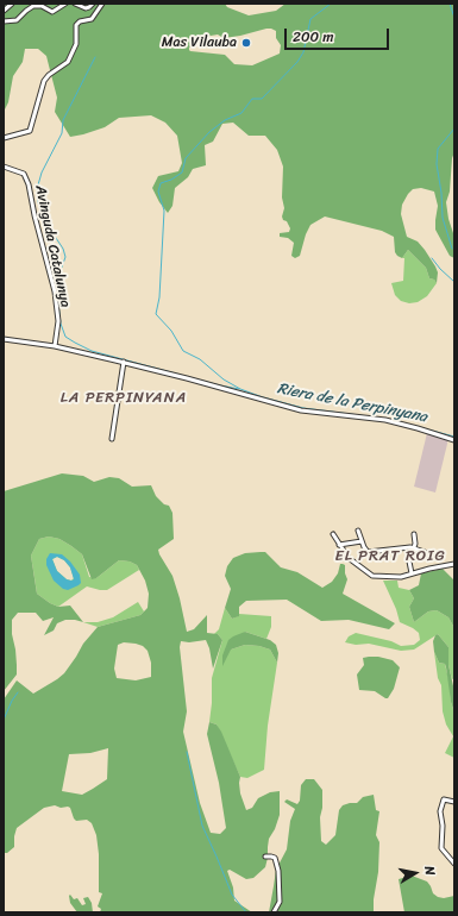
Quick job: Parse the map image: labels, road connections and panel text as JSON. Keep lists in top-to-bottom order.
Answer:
{
  "streets": {
    "street": ["Avinguda Catalunya"]
  },
  "districts": ["LA PERPINYANA", "EL PRAT ROIG"],
  "water": ["Riera de la Perpinyana"],
  "places": ["Mas Vilauba"],
  "scale_bar": "200 m",
  "north": "right"
}
